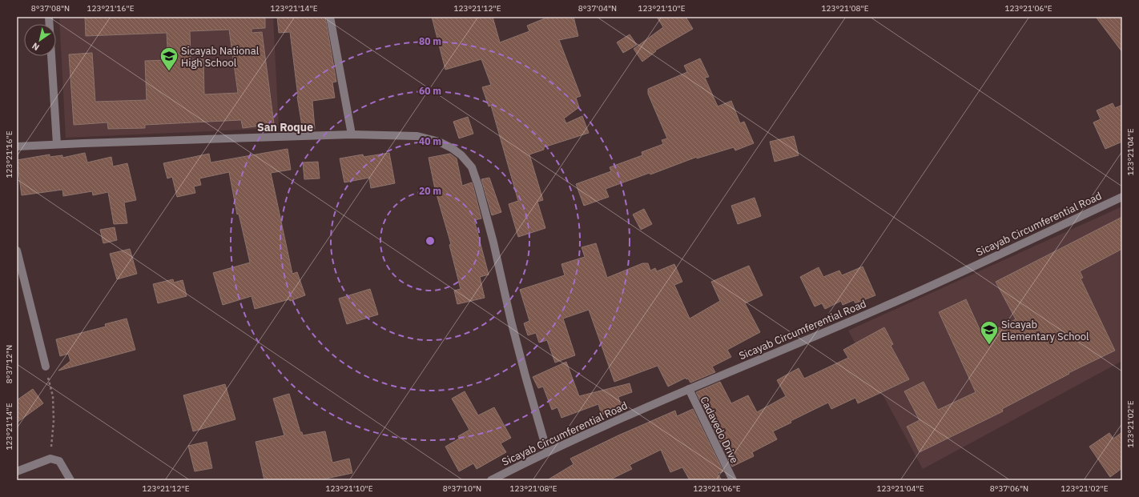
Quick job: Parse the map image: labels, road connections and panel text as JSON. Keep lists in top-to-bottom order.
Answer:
{
  "streets": {
    "street": ["Sicayab Circumferential Road", "Cadavedo Drive"]
  },
  "crossings": [
    ["Sicayab Circumferential Road", "Cadavedo Drive"]
  ],
  "districts": ["San Roque"],
  "places": {
    "school or university": ["Sicayab National High School", "Sicayab Elementary School"]
  },
  "north": "bottom left",
  "coordinates": [
    "8°37'08\"N",
    "123°21'16\"E",
    "123°21'14\"E",
    "123°21'12\"E",
    "8°37'04\"N",
    "123°21'10\"E",
    "123°21'08\"E",
    "123°21'06\"E",
    "123°21'04\"E",
    "8°37'12\"N",
    "123°21'02\"E",
    "8°37'10\"N",
    "8°37'06\"N"
  ],
  "rings": [
    "80 m",
    "60 m",
    "40 m",
    "20 m"
  ]
}
